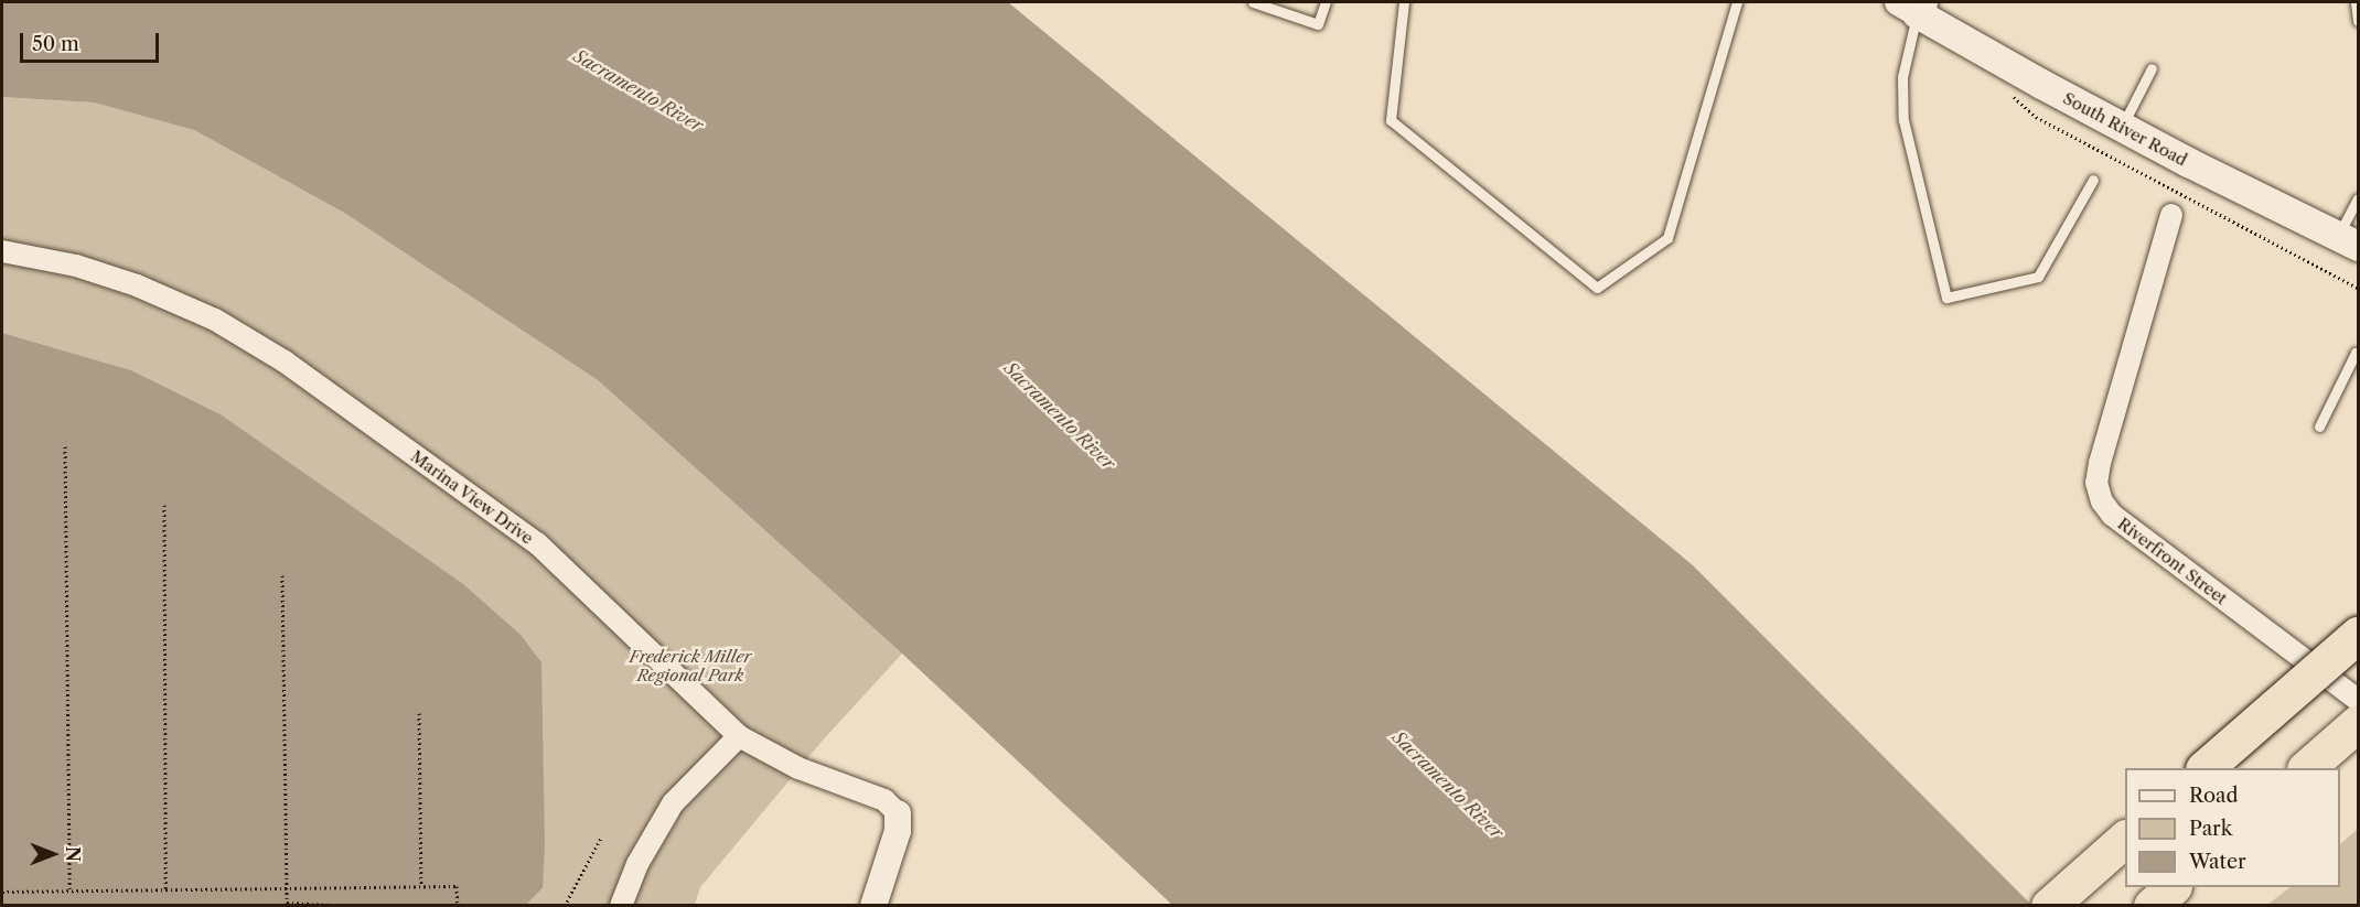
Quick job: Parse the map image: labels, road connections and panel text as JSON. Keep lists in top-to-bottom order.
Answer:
{
  "streets": {
    "main road": ["South River Road"],
    "street": ["Marina View Drive", "Riverfront Street"]
  },
  "water": ["Sacramento River"],
  "parks": ["Frederick Miller Regional Park"],
  "legend": ["Road", "Park", "Water"],
  "scale_bar": "50 m",
  "north": "right"
}
